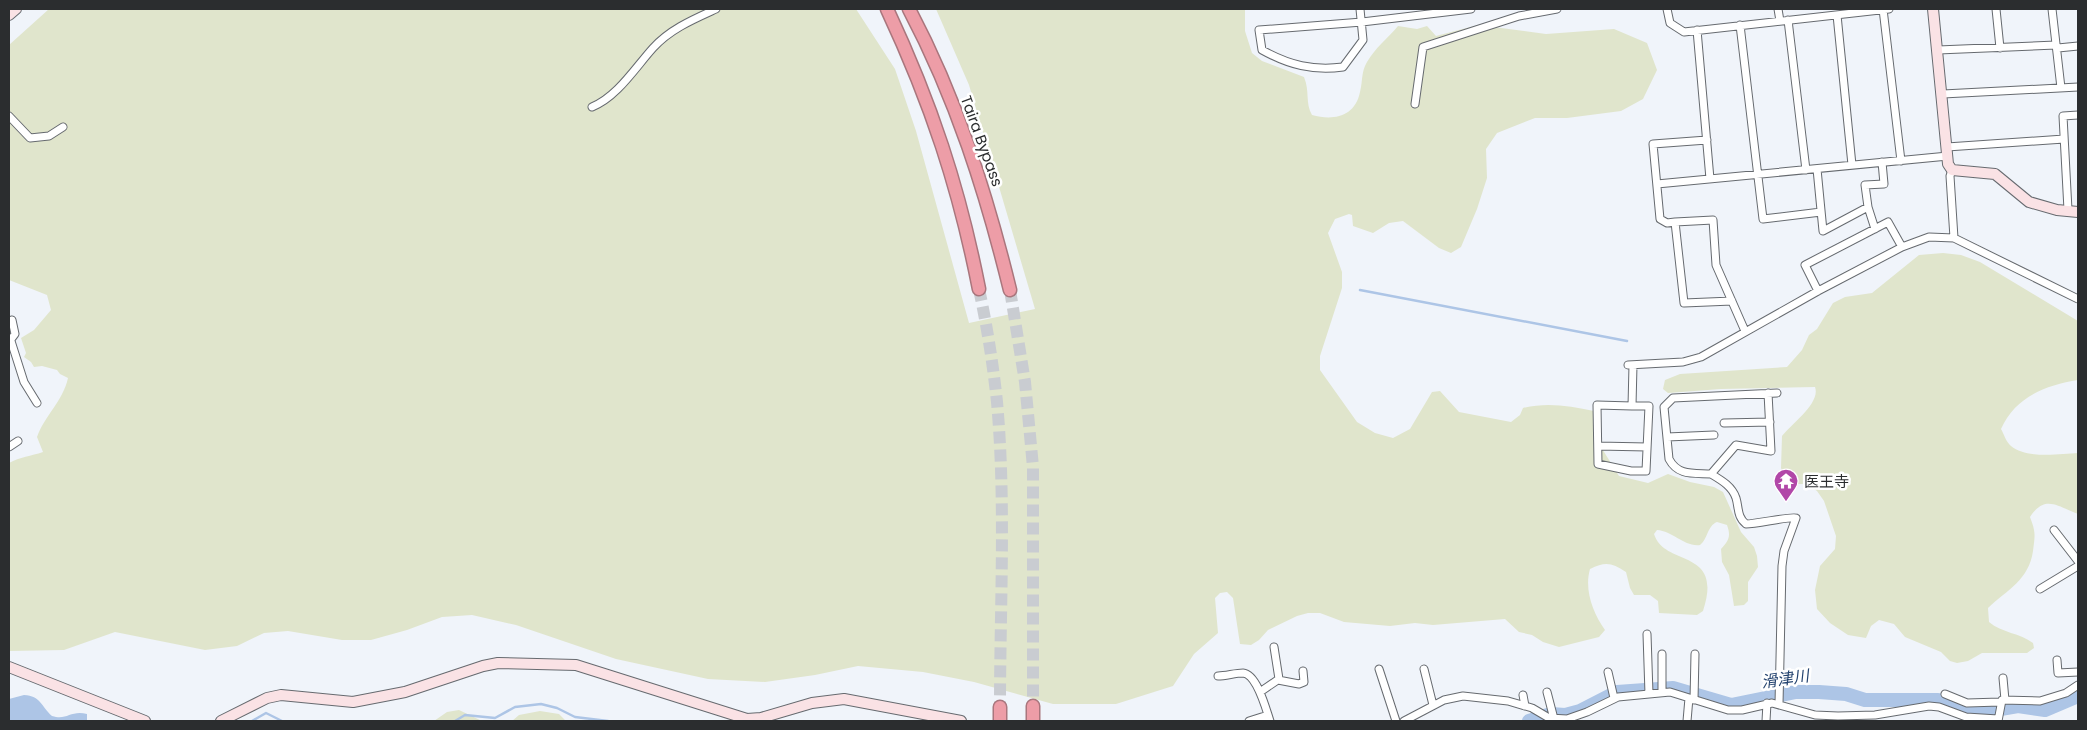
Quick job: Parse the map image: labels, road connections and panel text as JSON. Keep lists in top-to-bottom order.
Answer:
{
  "streets": {
    "highway": ["Taira Bypass"]
  },
  "water": ["滑津川"],
  "places": {
    "temple": ["医王寺"]
  }
}
